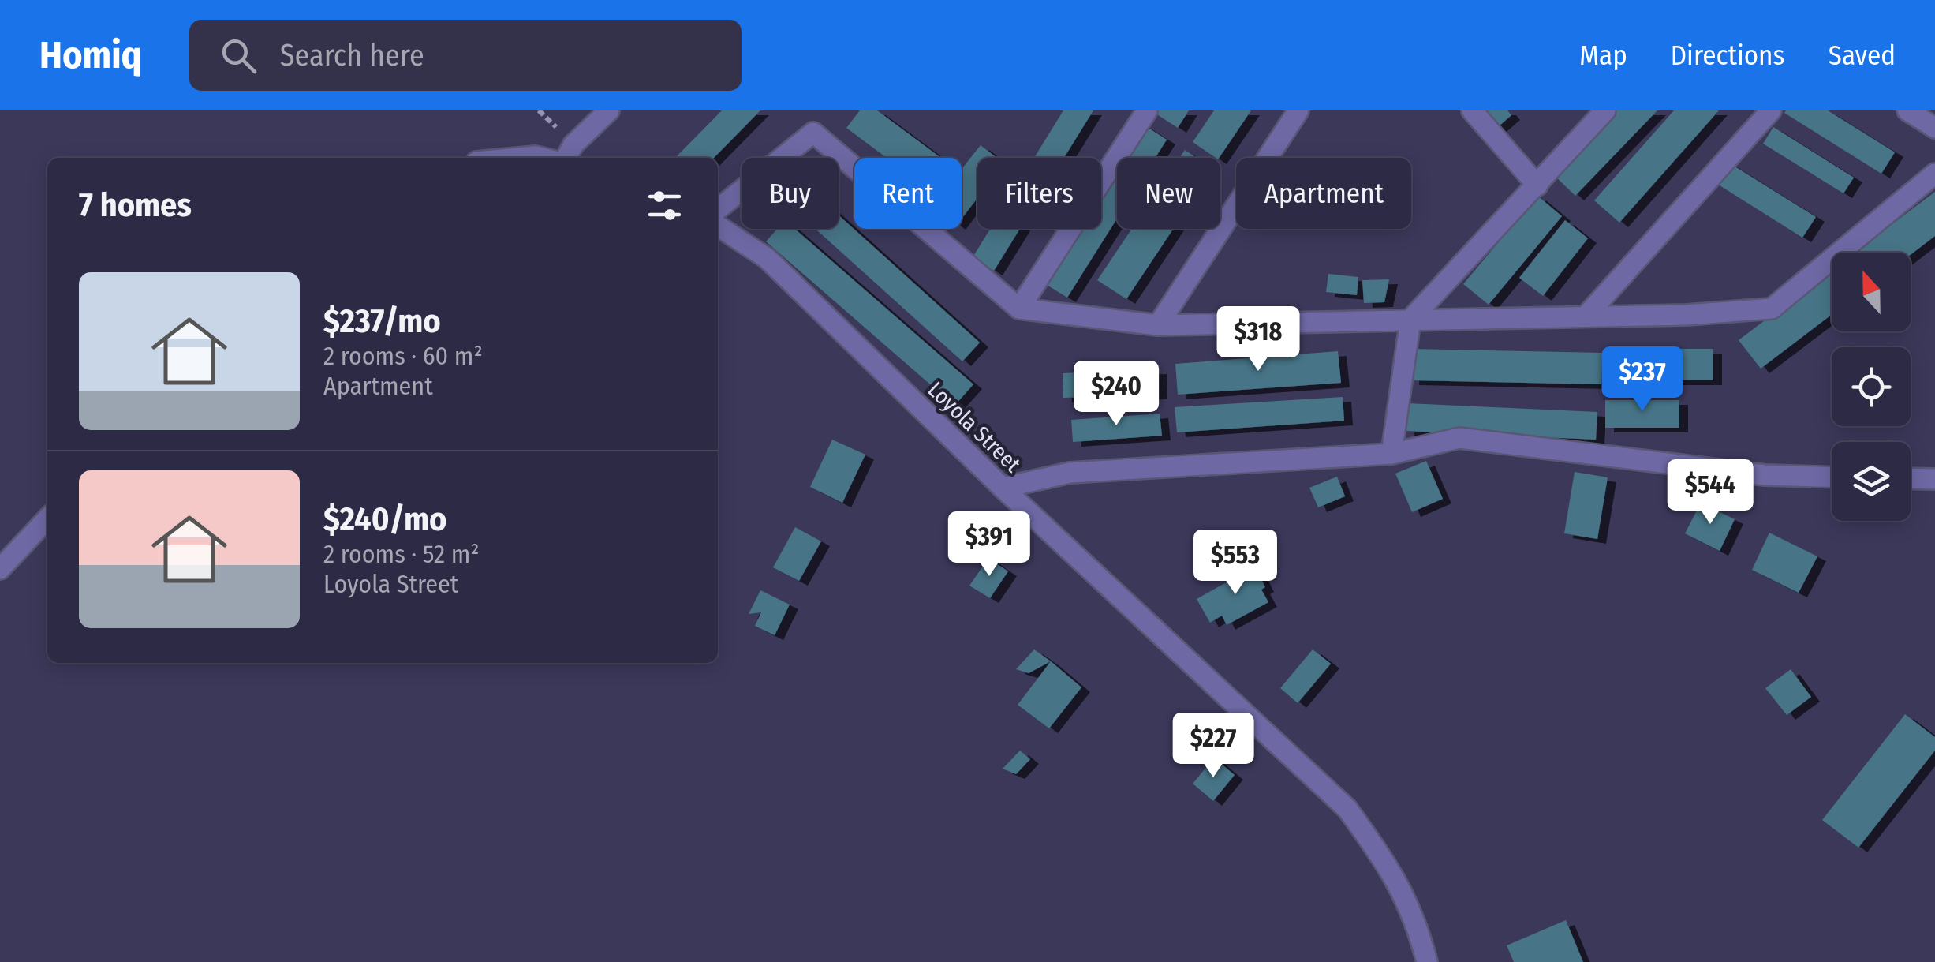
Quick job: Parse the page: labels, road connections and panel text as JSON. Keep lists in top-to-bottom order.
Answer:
{
  "streets": {
    "street": ["Loyola Street"]
  },
  "north": "top",
  "page": {
    "header": "Homiq",
    "search": "Search here",
    "nav": ["Map", "Directions", "Saved"],
    "chip": [
      "Buy",
      "Rent",
      "Filters",
      "New",
      "Apartment"
    ],
    "heading": "7 homes",
    "list": [
      {
        "name": "$237/mo",
        "note": "2 rooms · 60 m² · Apartment"
      },
      {
        "name": "$240/mo",
        "note": "2 rooms · 52 m² · Loyola Street"
      }
    ],
    "price": [
      "$318",
      "$237",
      "$240",
      "$544",
      "$391",
      "$553",
      "$227"
    ]
  }
}
